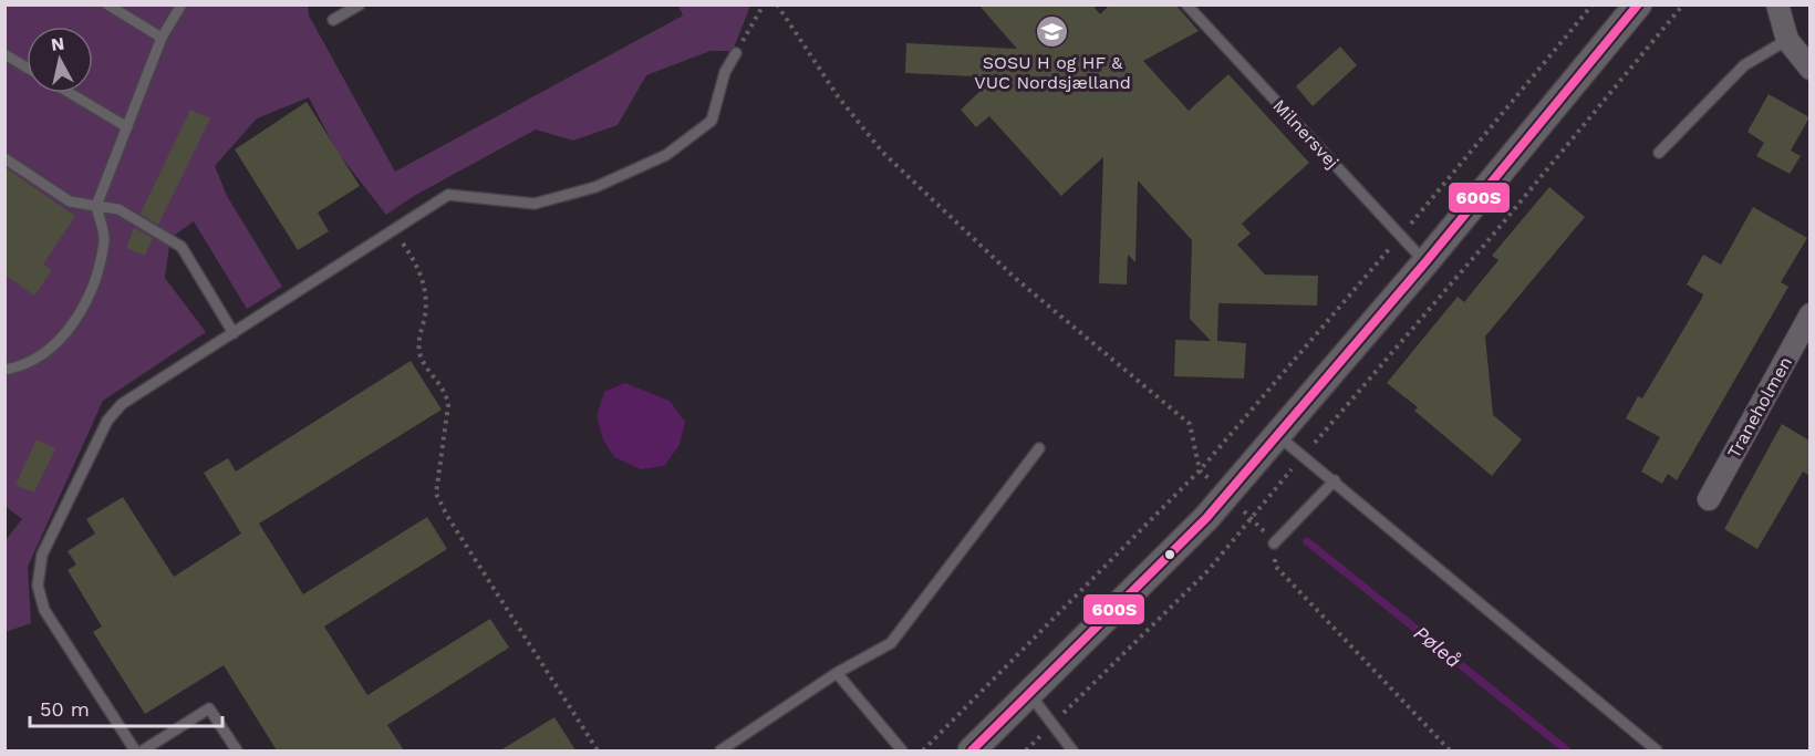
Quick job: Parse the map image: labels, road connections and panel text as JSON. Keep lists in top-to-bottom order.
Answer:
{
  "streets": {
    "street": ["Traneholmen"],
    "lane": ["Milnersvej"]
  },
  "water": ["Pøleå"],
  "places": {
    "school or university": ["SOSU H og HF & VUC Nordsjælland"]
  },
  "lines": ["transit line 600S"],
  "scale_bar": "50 m",
  "north": "top"
}
